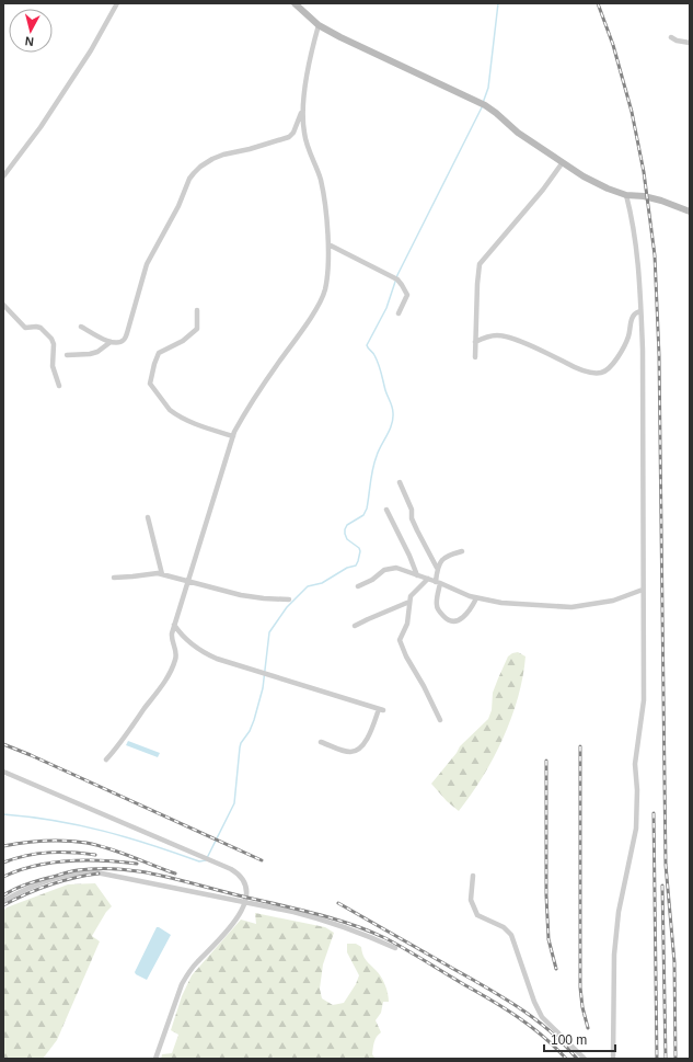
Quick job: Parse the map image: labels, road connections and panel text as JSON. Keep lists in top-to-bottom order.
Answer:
{
  "scale_bar": "100 m",
  "north": "bottom"
}
